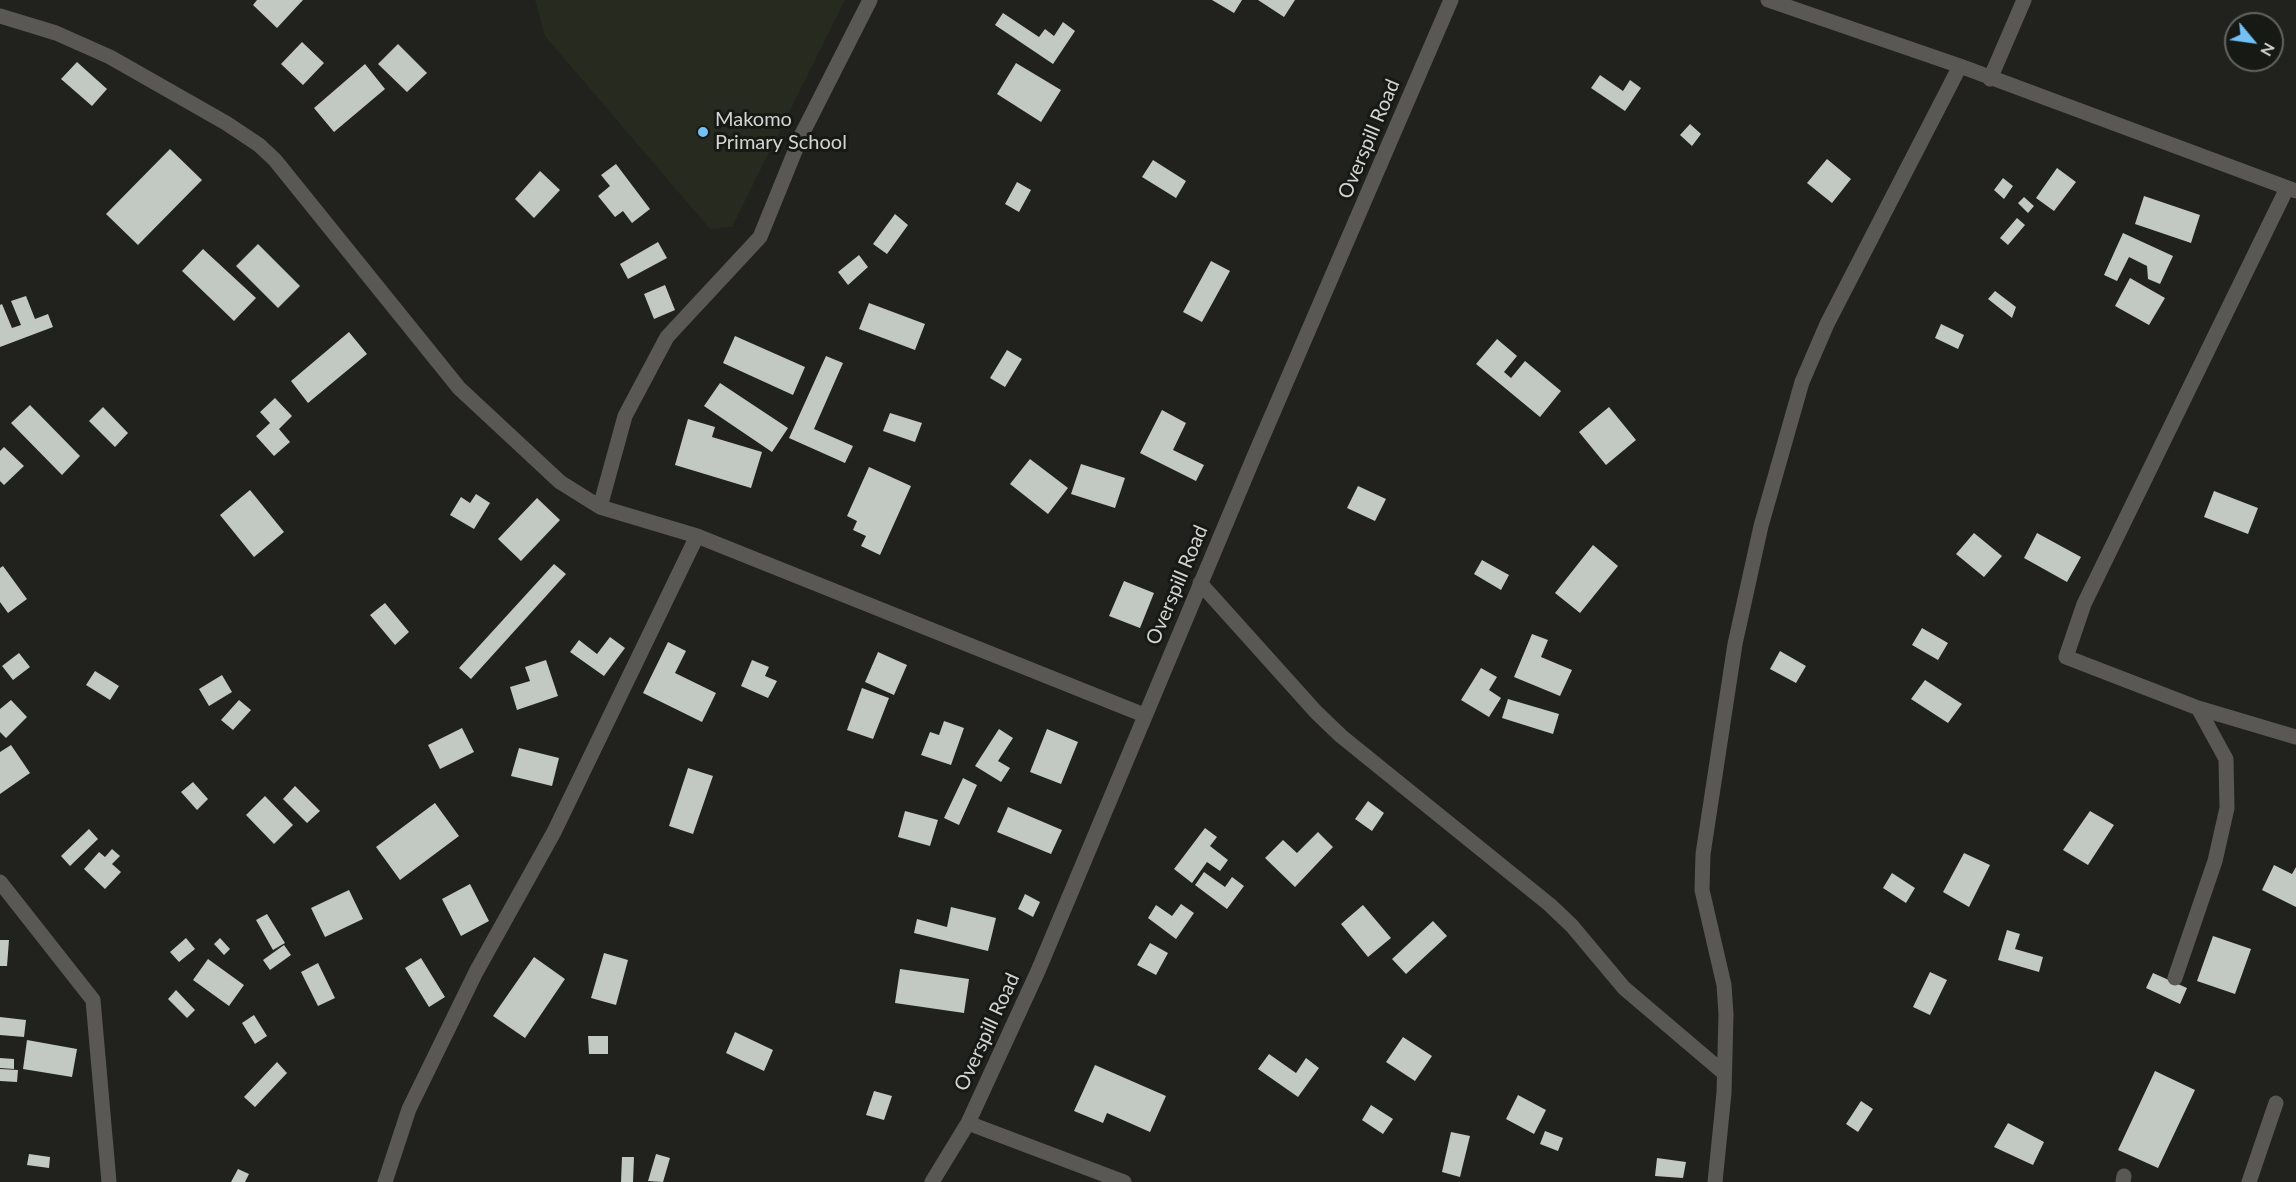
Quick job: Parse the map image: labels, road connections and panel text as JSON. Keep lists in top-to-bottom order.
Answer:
{
  "streets": {
    "street": ["Overspill Road"]
  },
  "places": ["Makomo Primary School"],
  "north": "bottom right"
}
